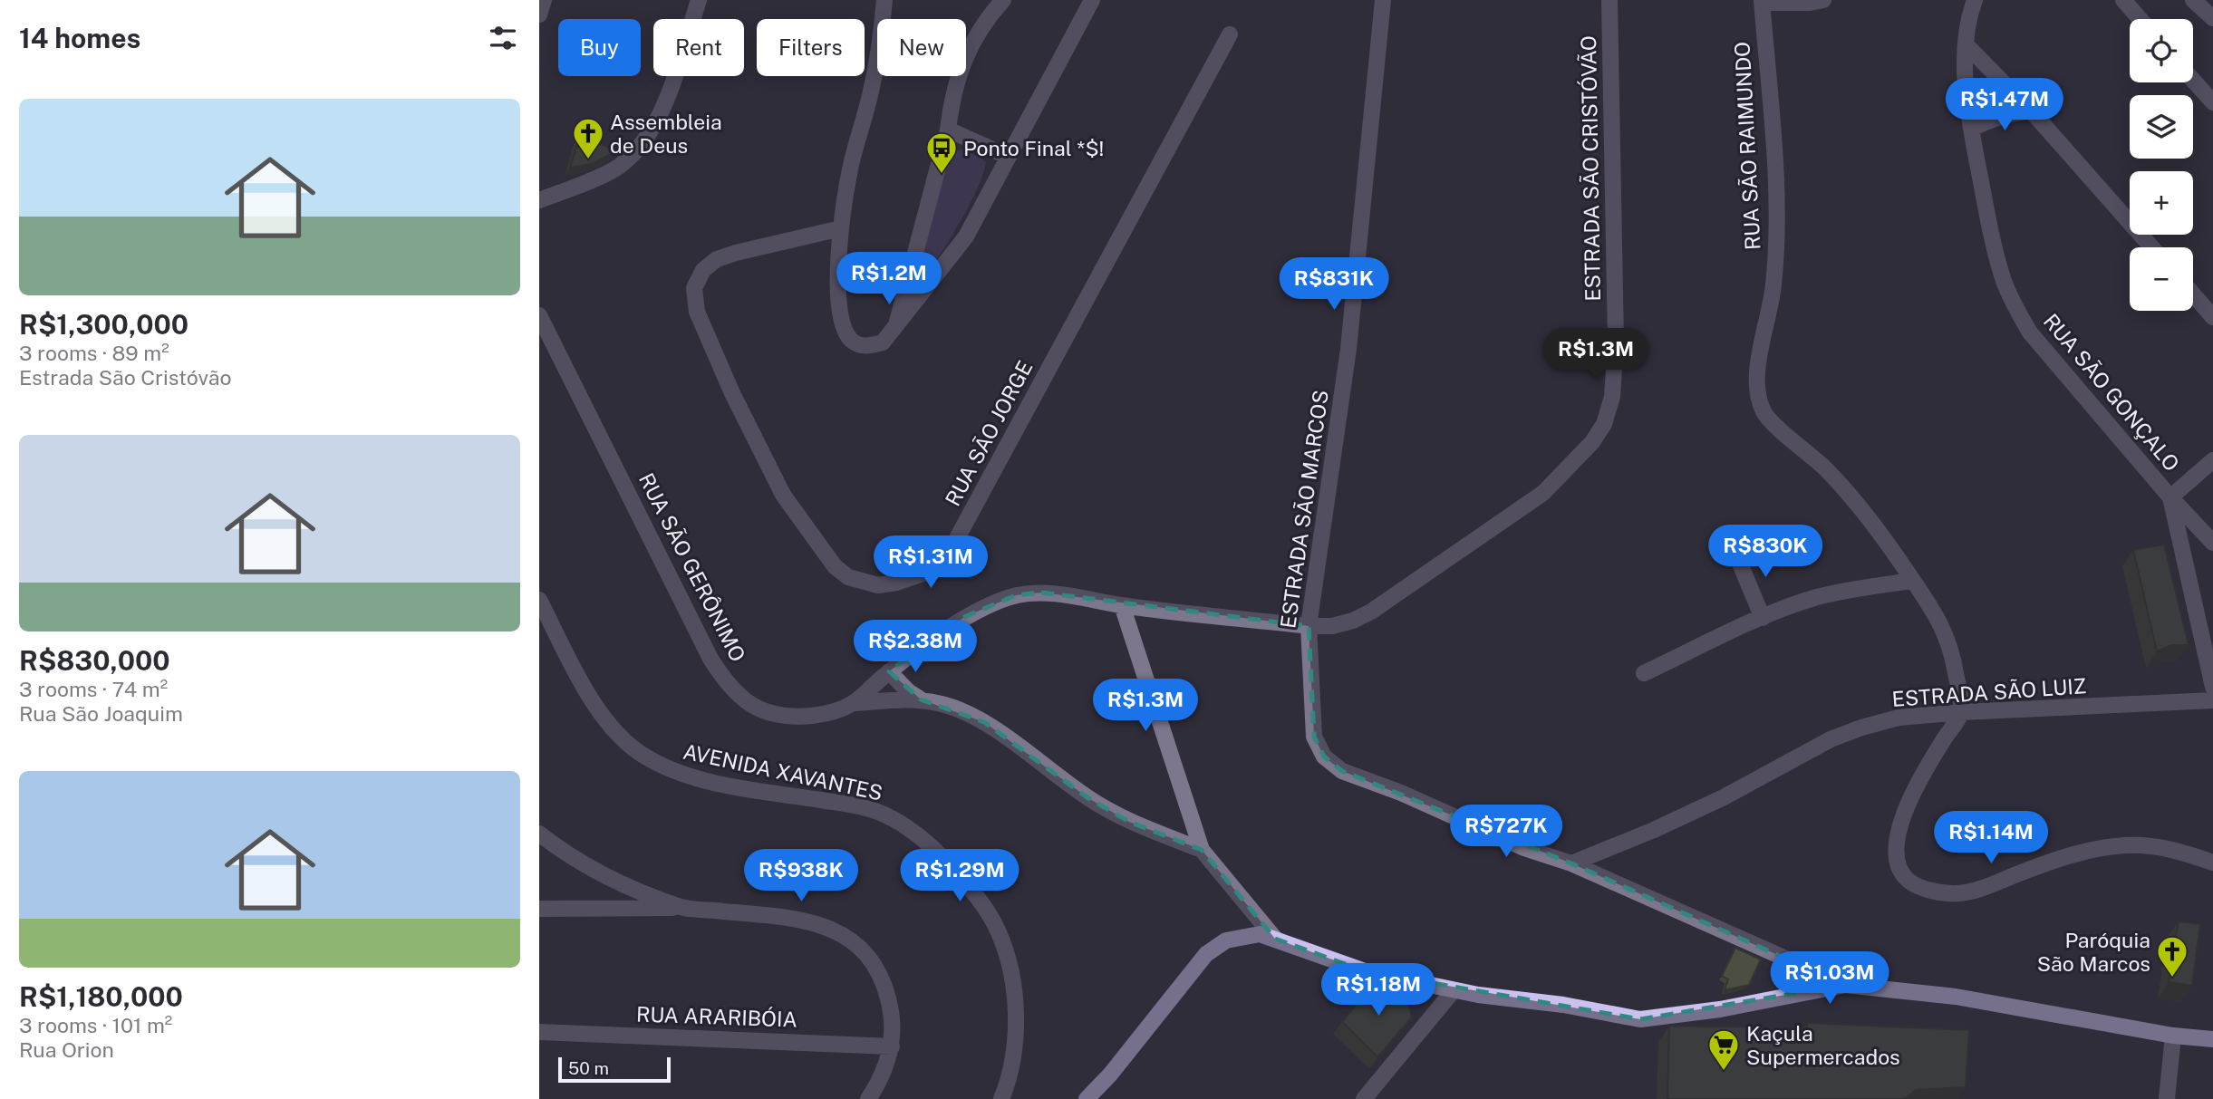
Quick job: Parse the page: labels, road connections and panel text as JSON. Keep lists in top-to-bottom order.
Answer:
{
  "streets": {
    "street": [
      "RUA SÃO RAIMUNDO",
      "ESTRADA SÃO CRISTÓVÃO",
      "RUA SÃO GONÇALO",
      "RUA SÃO JORGE",
      "ESTRADA SÃO MARCOS",
      "RUA SÃO GERÔNIMO",
      "ESTRADA SÃO LUIZ",
      "AVENIDA XAVANTES",
      "RUA ARARIBÓIA"
    ]
  },
  "crossings": [
    ["RUA SÃO RAIMUNDO", "ESTRADA SÃO LUIZ"],
    ["ESTRADA SÃO CRISTÓVÃO", "ESTRADA SÃO MARCOS"],
    ["ESTRADA SÃO CRISTÓVÃO", "RUA SÃO GERÔNIMO"],
    ["ESTRADA SÃO MARCOS", "RUA SÃO GERÔNIMO"],
    ["ESTRADA SÃO MARCOS", "ESTRADA SÃO LUIZ"]
  ],
  "places": {
    "church": ["Assembleia de Deus", "Paróquia São Marcos"],
    "bus stop": ["Ponto Final *$!"],
    "supermarket": ["Kaçula Supermercados"]
  },
  "scale_bar": "50 m",
  "page": {
    "heading": "14 homes",
    "map_buttons": ["+", "−"],
    "chip": [
      "Buy",
      "Rent",
      "Filters",
      "New"
    ],
    "list": [
      {
        "name": "R$1,300,000",
        "note": "3 rooms · 89 m² · Estrada São Cristóvão"
      },
      {
        "name": "R$830,000",
        "note": "3 rooms · 74 m² · Rua São Joaquim"
      },
      {
        "name": "R$1,180,000",
        "note": "3 rooms · 101 m² · Rua Orion"
      }
    ],
    "price": [
      "R$1.47M",
      "R$1.2M",
      "R$831K",
      "R$1.3M",
      "R$830K",
      "R$1.31M",
      "R$2.38M",
      "R$1.3M",
      "R$727K",
      "R$1.14M",
      "R$938K",
      "R$1.29M",
      "R$1.03M",
      "R$1.18M"
    ],
    "scale": "50 m"
  }
}
